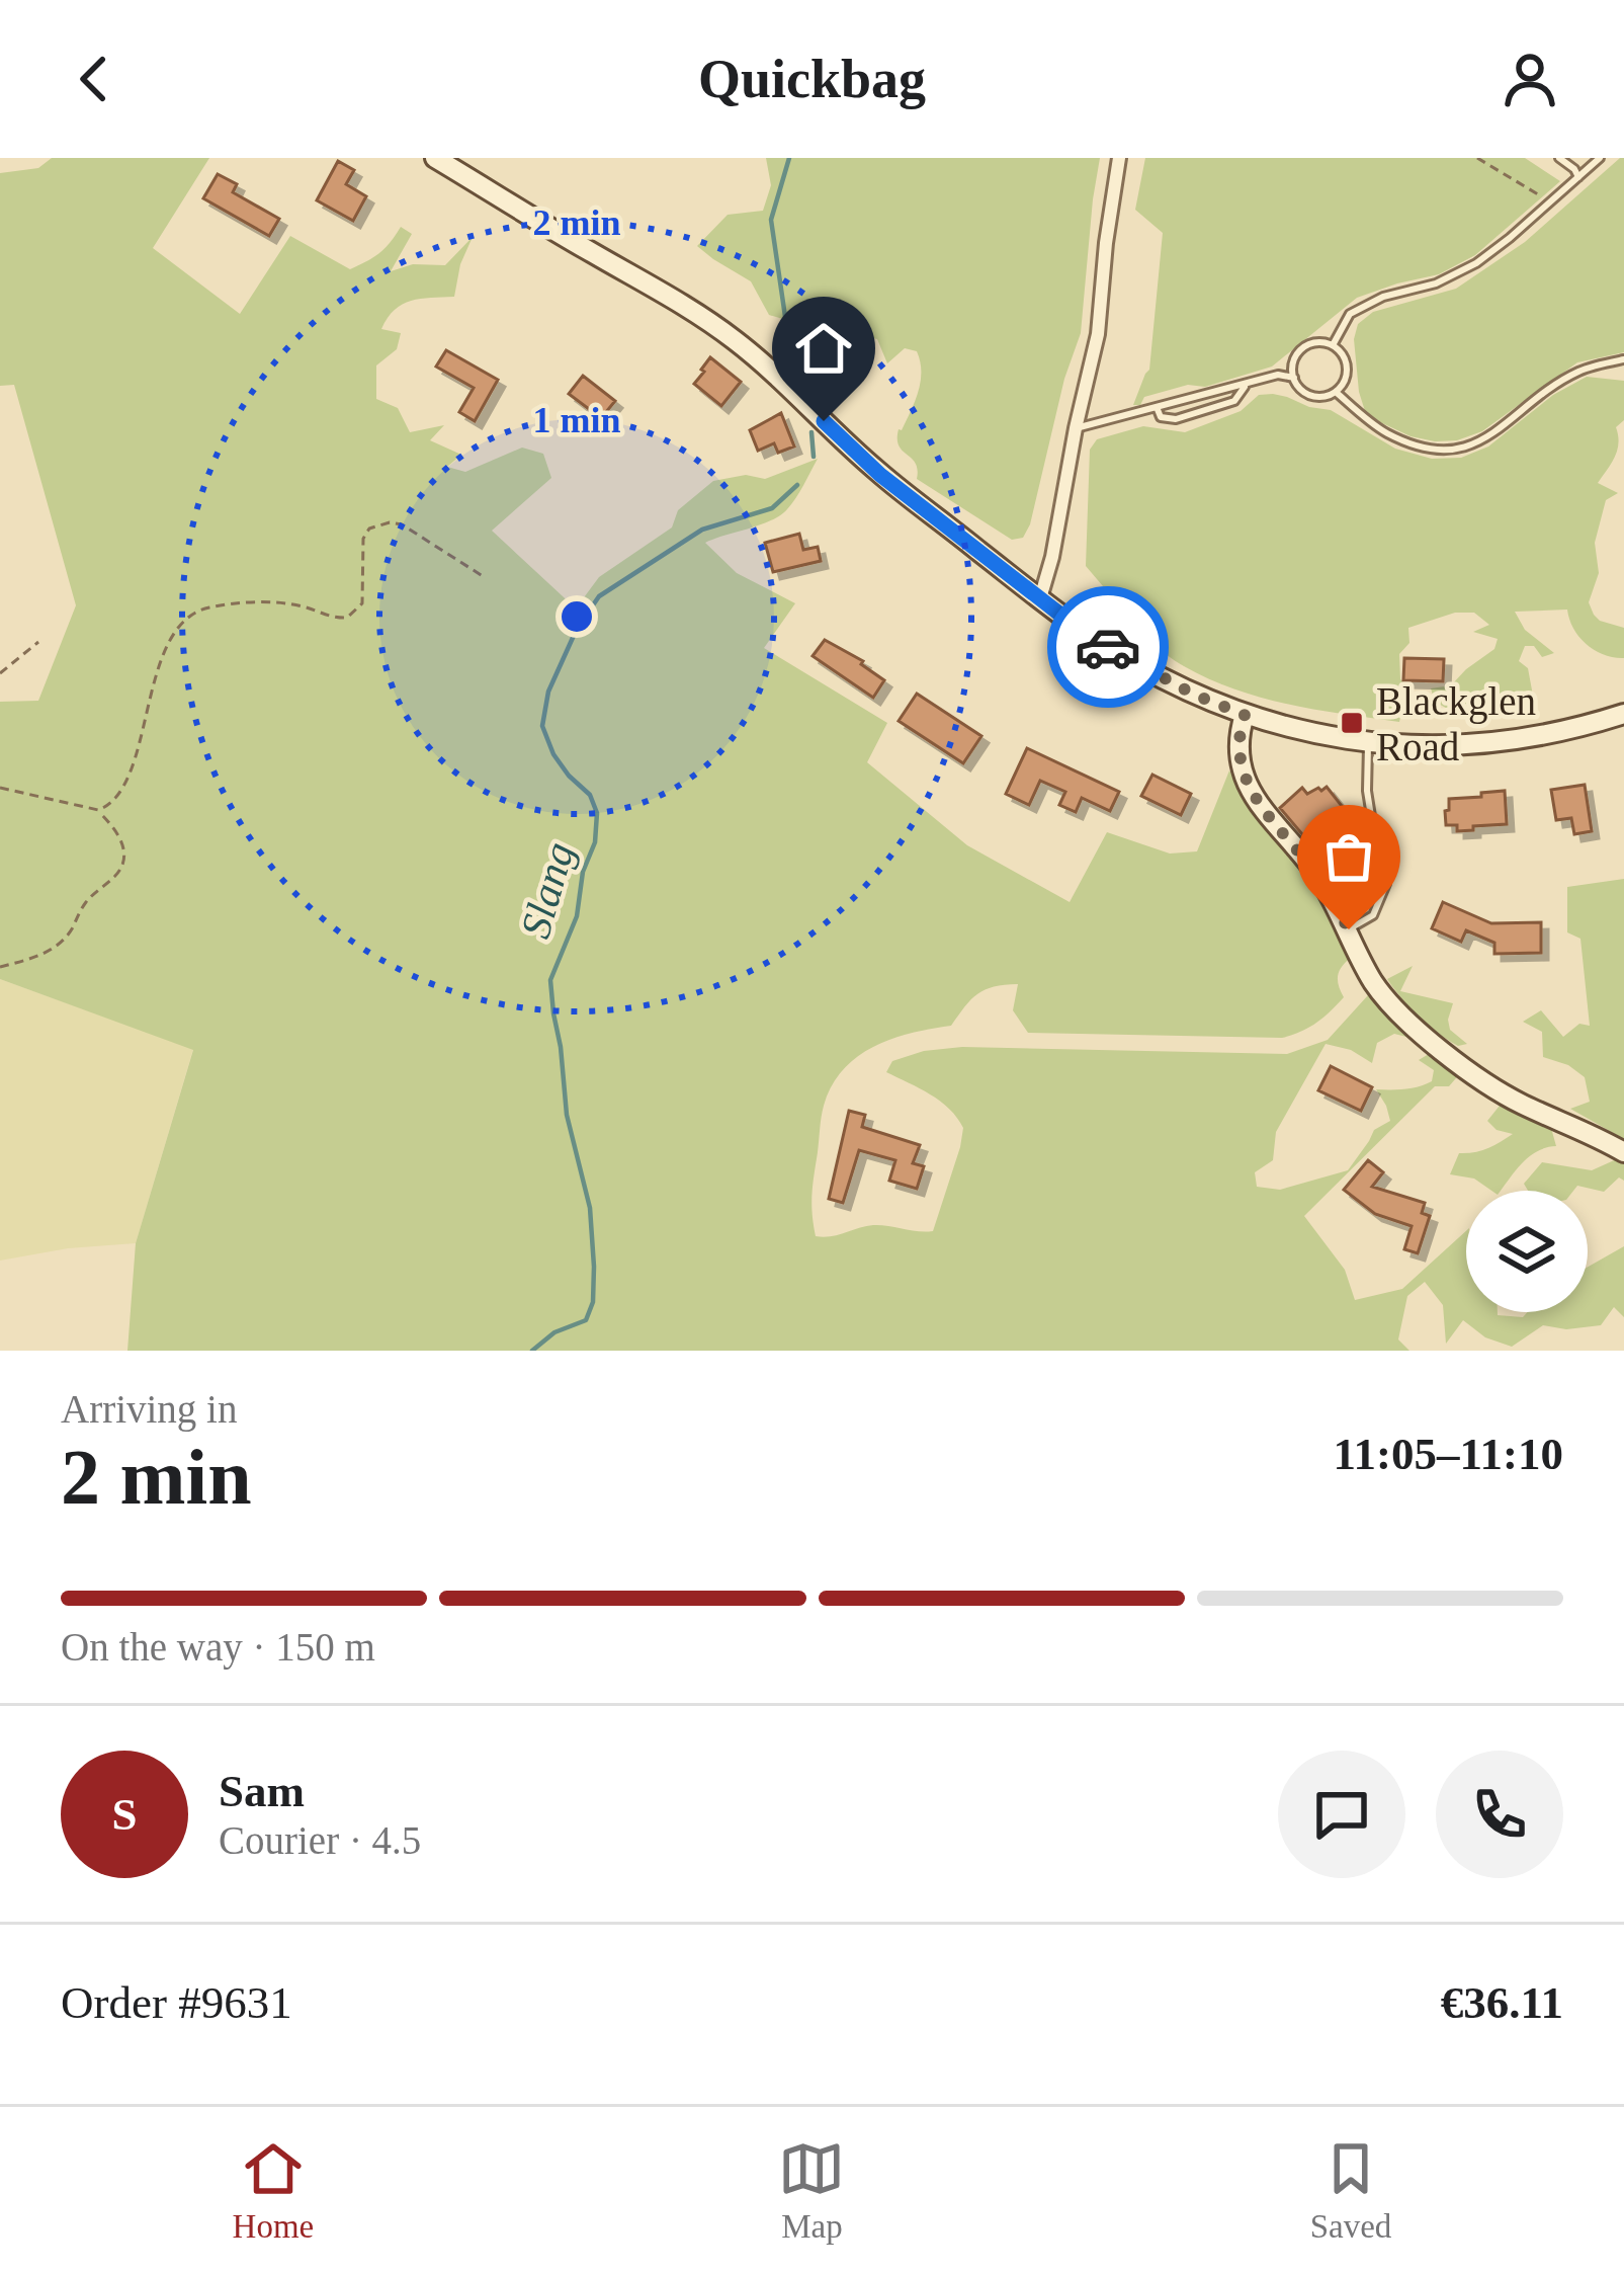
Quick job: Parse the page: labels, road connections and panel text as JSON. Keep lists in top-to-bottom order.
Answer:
{
  "water": ["Slang"],
  "places": {
    "transit": ["Blackglen Road"]
  },
  "page": {
    "header": "Quickbag",
    "heading": ["2 min", "Arriving in", "11:05–11:10"],
    "panel": [
      "Sam",
      "Courier · 4.5",
      "Order #9631",
      "€36.11"
    ],
    "bar": "On the way · 150 m",
    "round": "S",
    "tabs": ["Home", "Map", "Saved"]
  },
  "rings": ["2 min", "1 min"]
}
